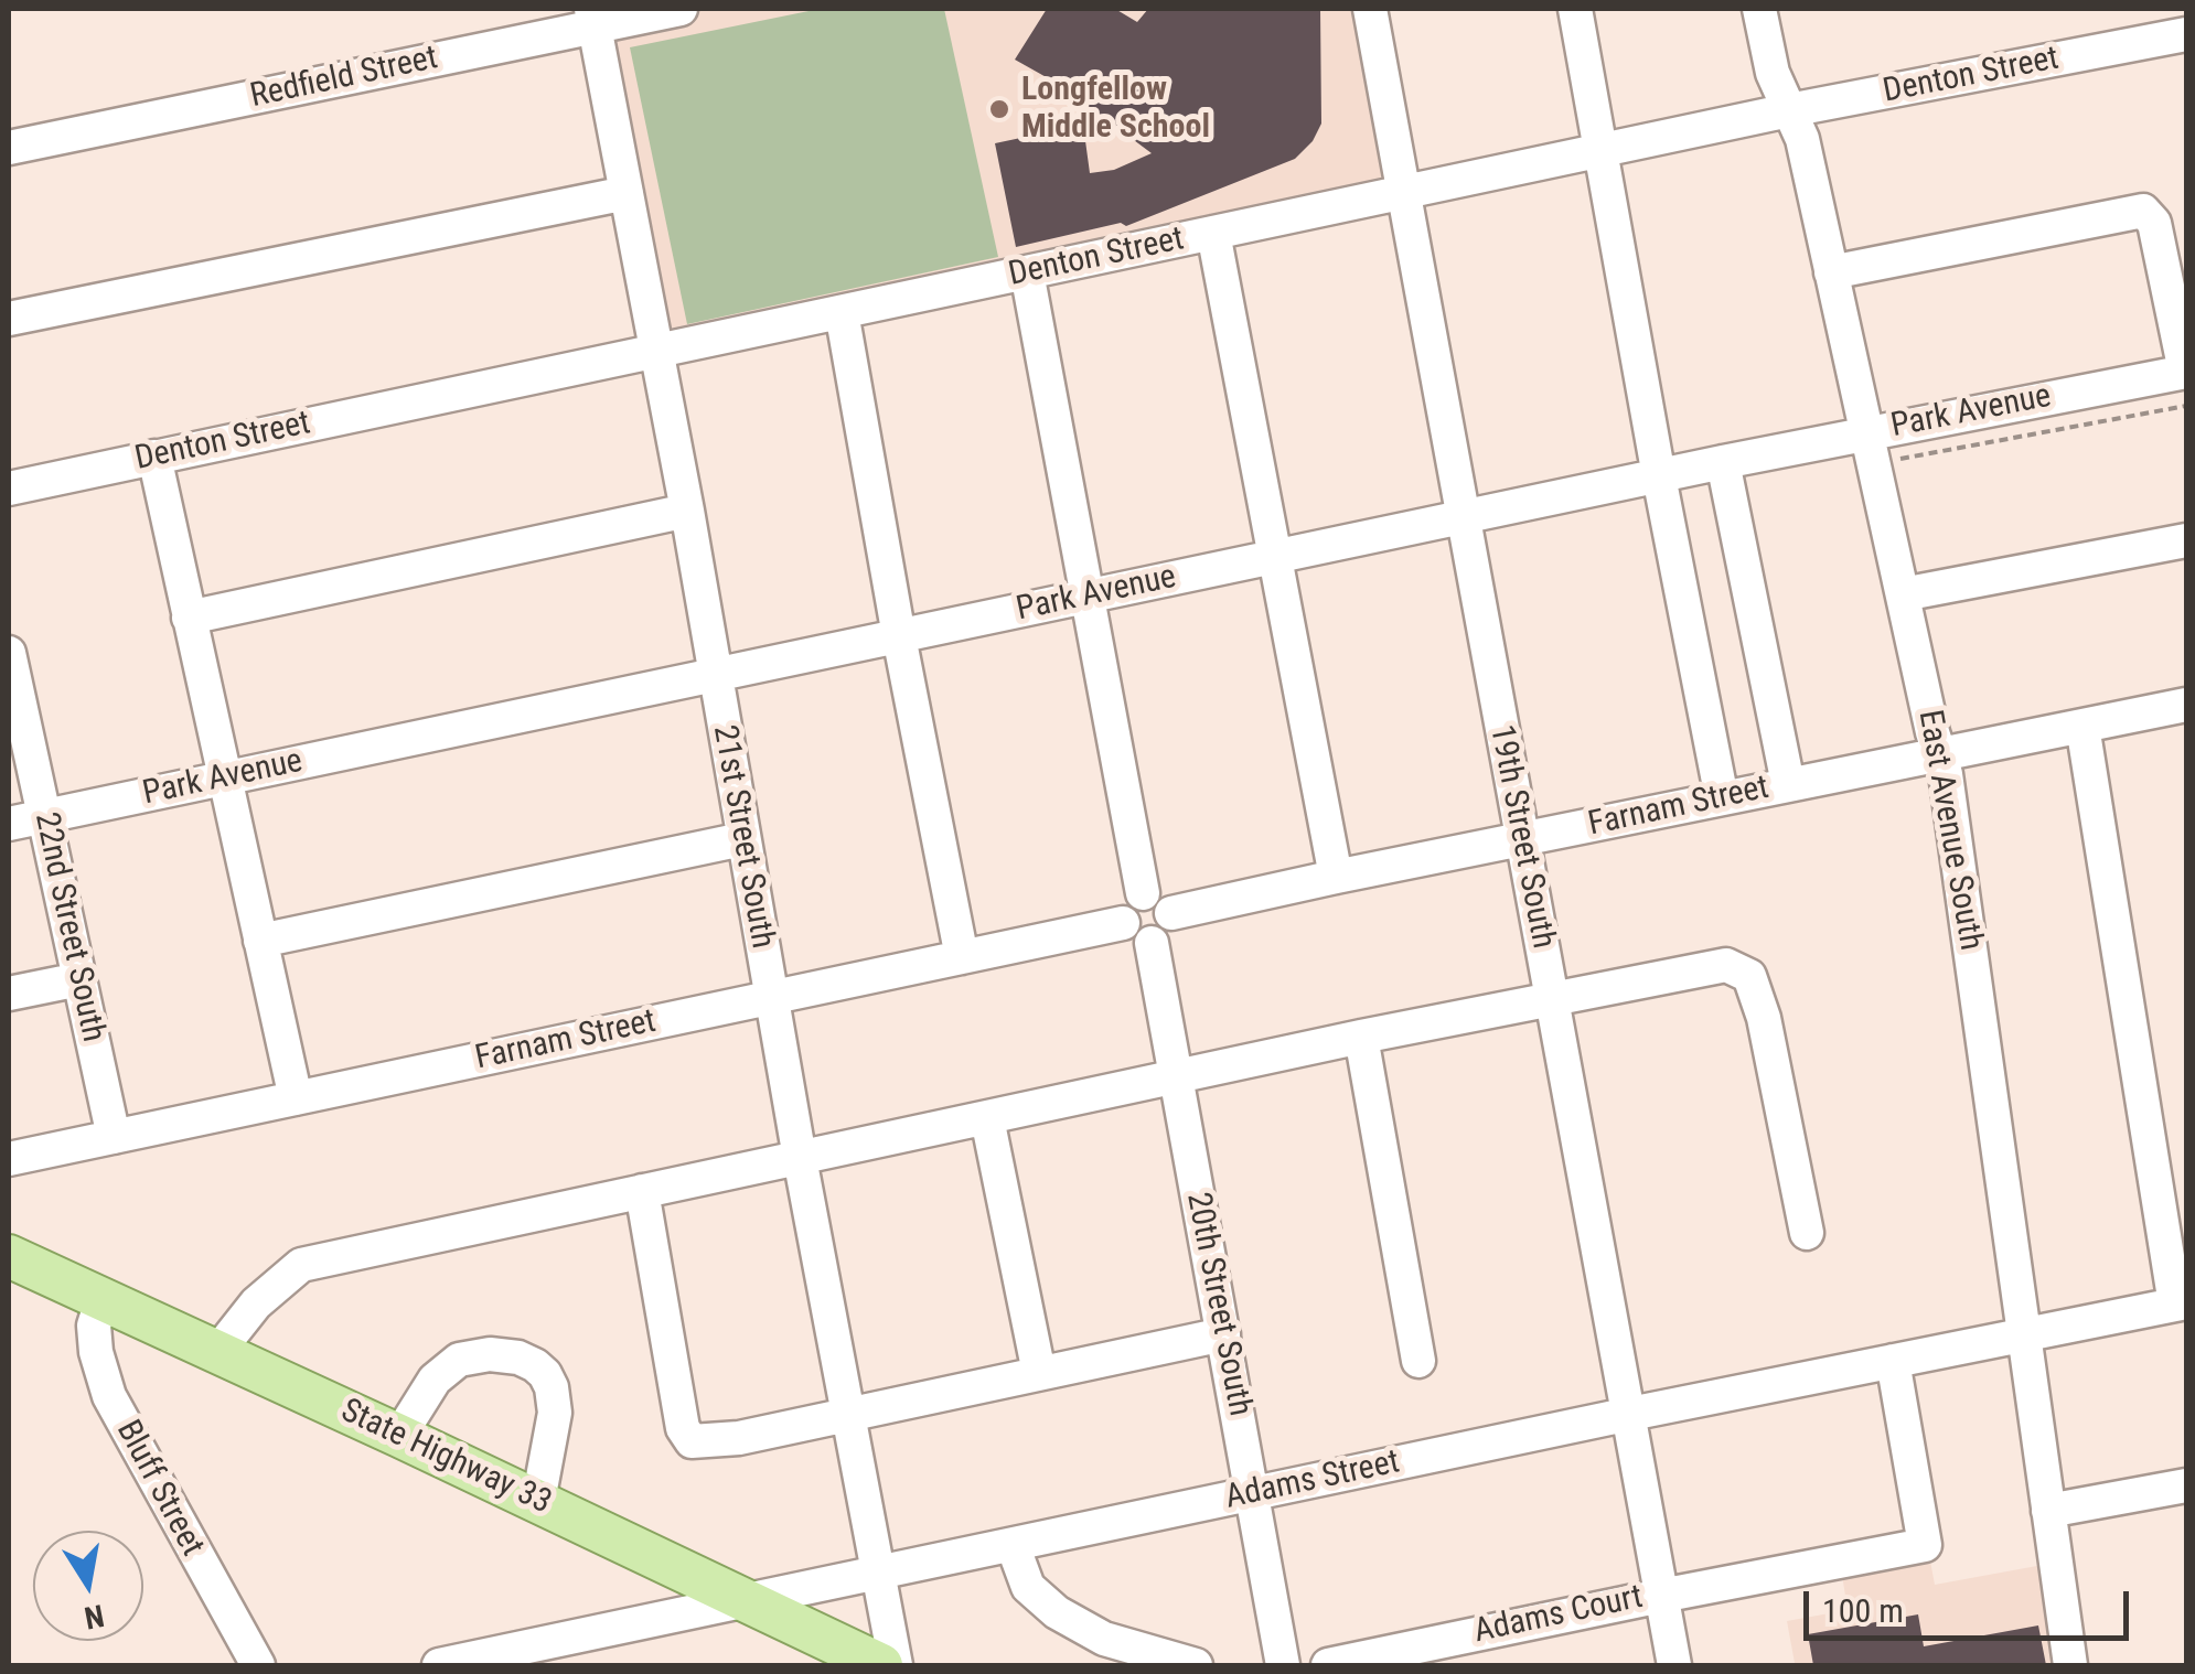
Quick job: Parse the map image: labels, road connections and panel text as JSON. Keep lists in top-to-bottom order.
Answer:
{
  "streets": {
    "main road": ["State Highway 33"],
    "street": [
      "Denton Street",
      "Redfield Street",
      "Park Avenue",
      "Farnam Street",
      "East Avenue South",
      "21st Street South",
      "19th Street South",
      "22nd Street South",
      "20th Street South",
      "Adams Street",
      "Bluff Street",
      "Adams Court"
    ]
  },
  "crossings": [
    ["Denton Street", "East Avenue South"],
    ["Denton Street", "21st Street South"],
    ["Denton Street", "19th Street South"],
    ["Redfield Street", "21st Street South"],
    ["Park Avenue", "East Avenue South"],
    ["Park Avenue", "21st Street South"],
    ["Park Avenue", "19th Street South"],
    ["Park Avenue", "22nd Street South"],
    ["Farnam Street", "East Avenue South"],
    ["Farnam Street", "21st Street South"],
    ["Farnam Street", "19th Street South"],
    ["Farnam Street", "22nd Street South"],
    ["Farnam Street", "20th Street South"],
    ["East Avenue South", "Adams Street"],
    ["21st Street South", "Adams Street"],
    ["19th Street South", "Adams Street"],
    ["19th Street South", "Adams Court"],
    ["20th Street South", "Adams Street"],
    ["State Highway 33", "Adams Street"],
    ["State Highway 33", "Bluff Street"],
    ["Adams Street", "Adams Court"]
  ],
  "places": ["Longfellow Middle School"],
  "scale_bar": "100 m",
  "north": "bottom"
}
